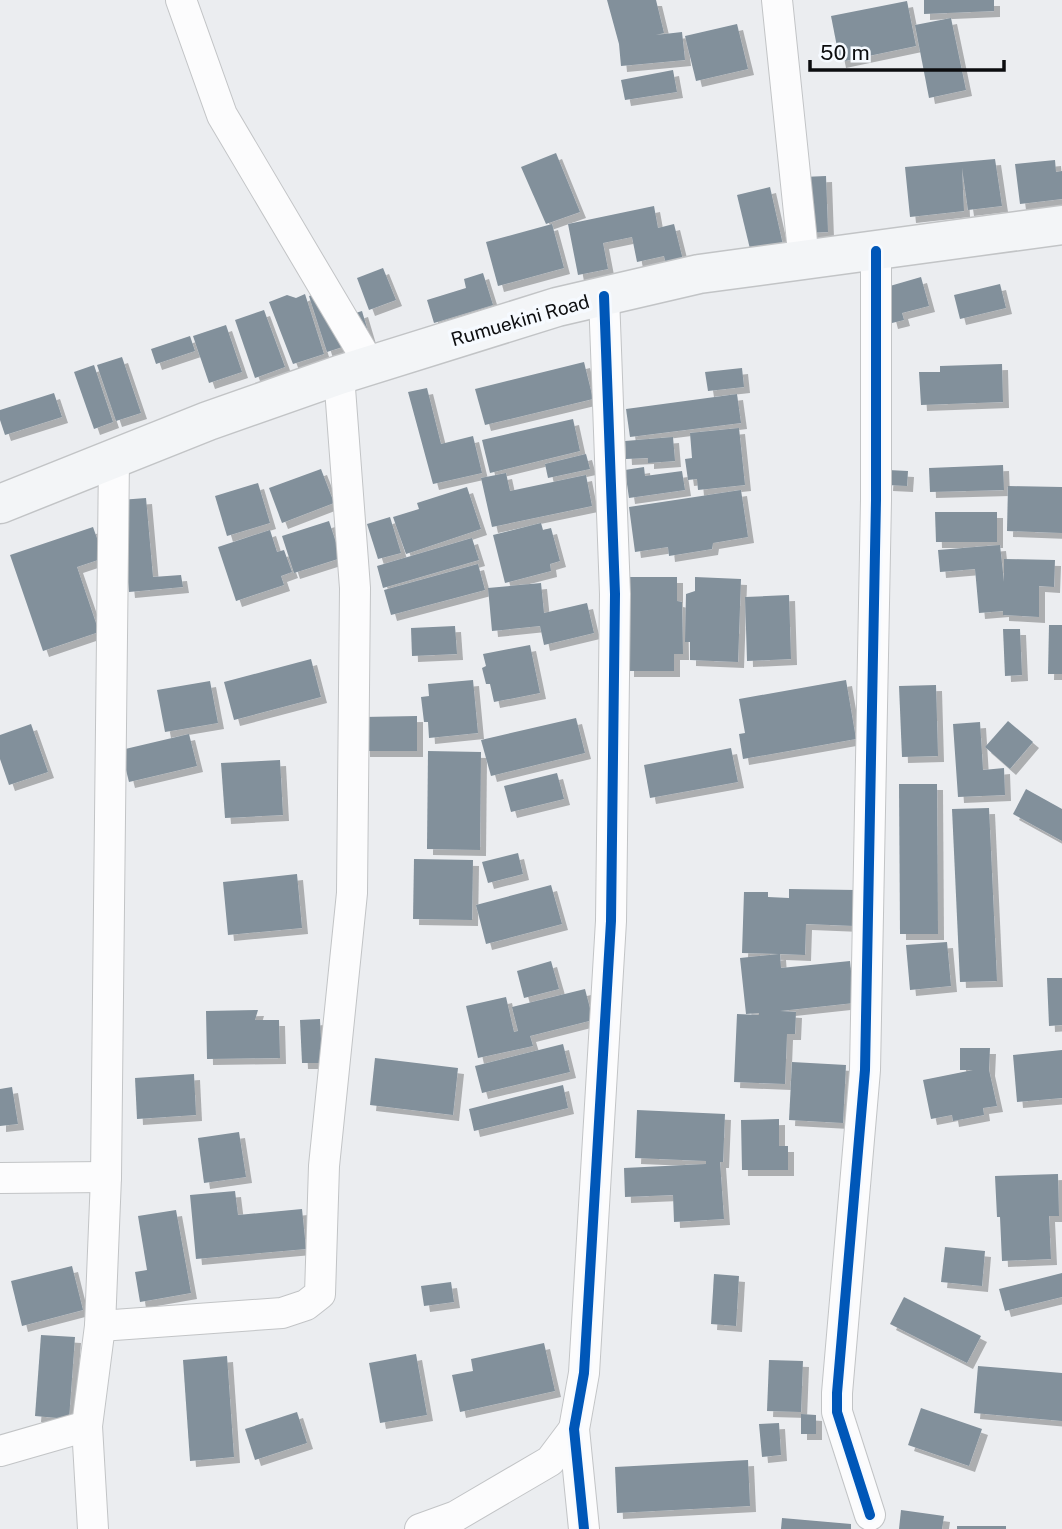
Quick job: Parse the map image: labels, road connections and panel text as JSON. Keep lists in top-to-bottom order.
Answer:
{
  "streets": {
    "street": ["Rumuekini Road"]
  },
  "scale_bar": "50 m"
}
